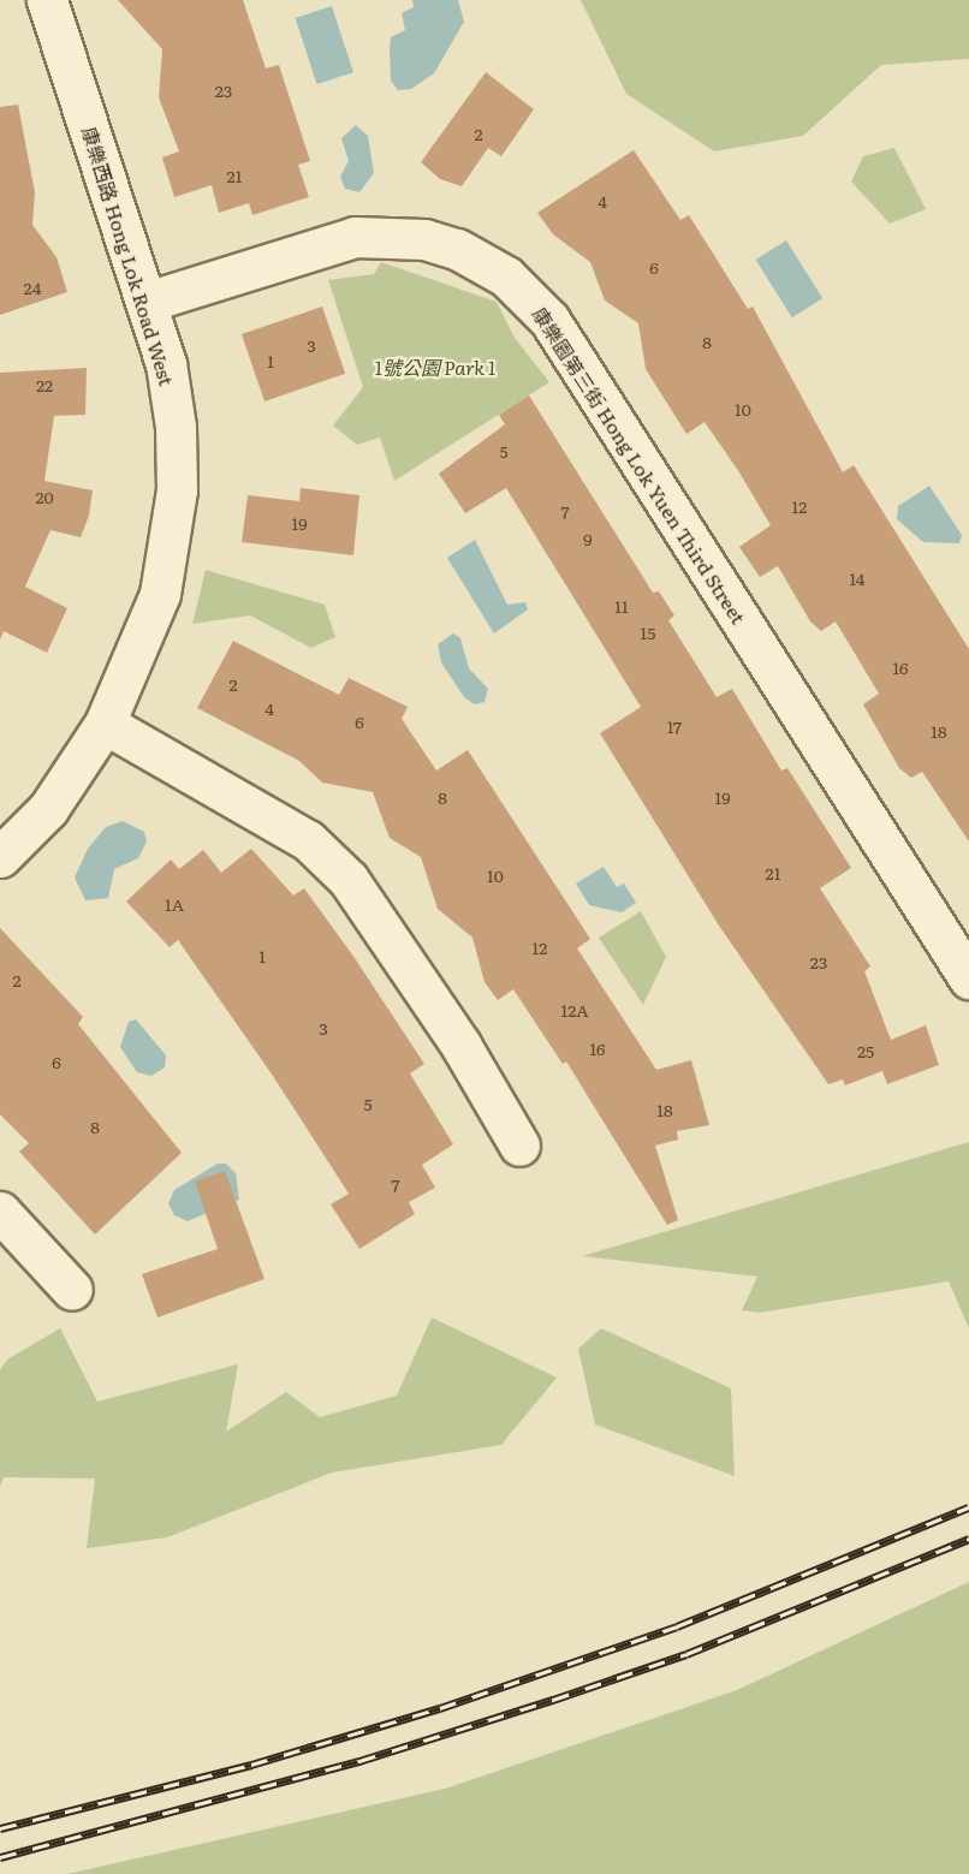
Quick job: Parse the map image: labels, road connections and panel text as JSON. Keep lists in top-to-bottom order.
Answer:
{
  "streets": {
    "street": ["康樂西路 Hong Lok Road West", "康樂園第三街 Hong Lok Yuen Third Street"]
  },
  "crossings": [
    ["康樂西路 Hong Lok Road West", "康樂園第三街 Hong Lok Yuen Third Street"]
  ],
  "parks": ["1號公園 Park 1"],
  "house_numbers": [
    "23",
    "2",
    "21",
    "4",
    "6",
    "24",
    "8",
    "3",
    "1",
    "22",
    "10",
    "5",
    "20",
    "12",
    "7",
    "19",
    "9",
    "14",
    "11",
    "15",
    "16",
    "2",
    "4",
    "6",
    "17",
    "18",
    "8",
    "19",
    "21",
    "10",
    "1A",
    "12",
    "1",
    "23",
    "2",
    "12A",
    "3",
    "16",
    "25",
    "6",
    "5",
    "18",
    "8",
    "7"
  ]
}
